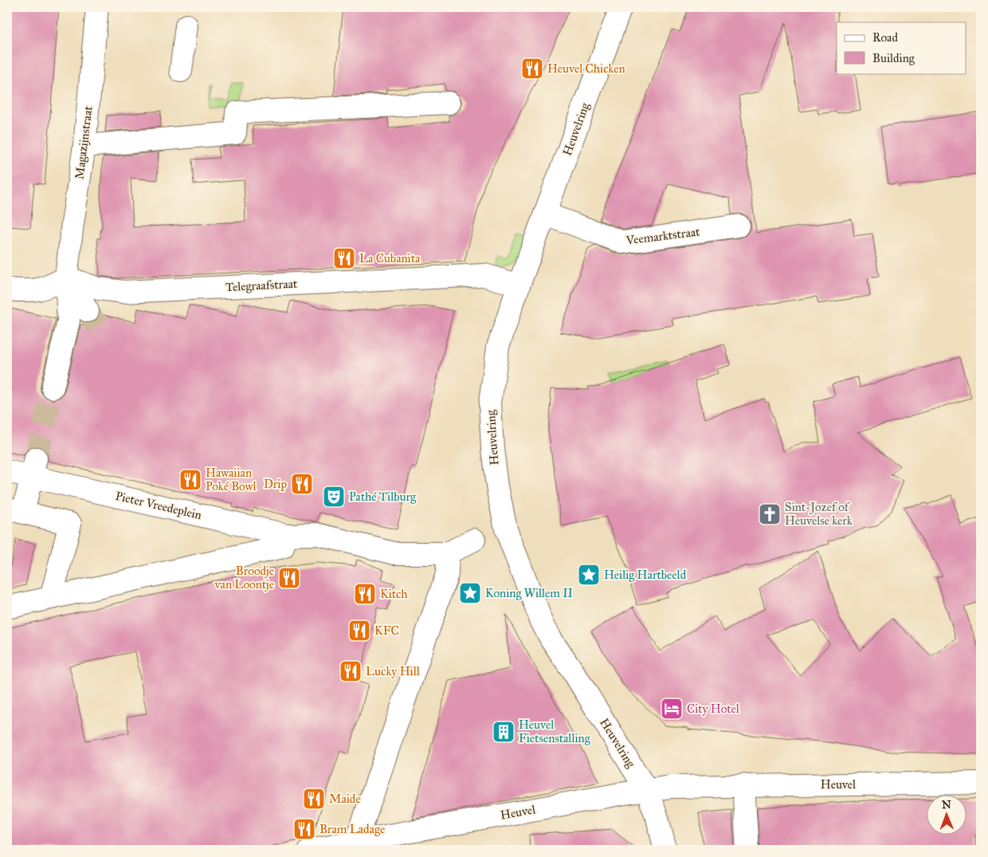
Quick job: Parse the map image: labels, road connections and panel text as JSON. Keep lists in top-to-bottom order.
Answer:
{
  "streets": {
    "street": [
      "Heuvelring",
      "Magazijnstraat",
      "Veemarktstraat",
      "Telegraafstraat",
      "Pieter Vreedeplein",
      "Heuvel"
    ]
  },
  "crossings": [
    ["Heuvelring", "Veemarktstraat"],
    ["Heuvelring", "Telegraafstraat"],
    ["Heuvelring", "Heuvel"],
    ["Magazijnstraat", "Telegraafstraat"]
  ],
  "places": {
    "restaurant": [
      "Heuvel Chicken",
      "La Cubanita",
      "Hawaiian Poké Bowl",
      "Drip",
      "Broodje van Loontje",
      "Kitch",
      "KFC",
      "Lucky Hill",
      "Maide",
      "Bram Ladage"
    ],
    "theatre": ["Pathé Tilburg"],
    "church": ["Sint-Jozef of Heuvelse kerk"],
    "place": ["Heilig Hartbeeld", "Koning Willem II"],
    "hotel": ["City Hotel"],
    "building": ["Heuvel Fietsenstalling"]
  },
  "legend": ["Road", "Building"],
  "north": "top"
}
